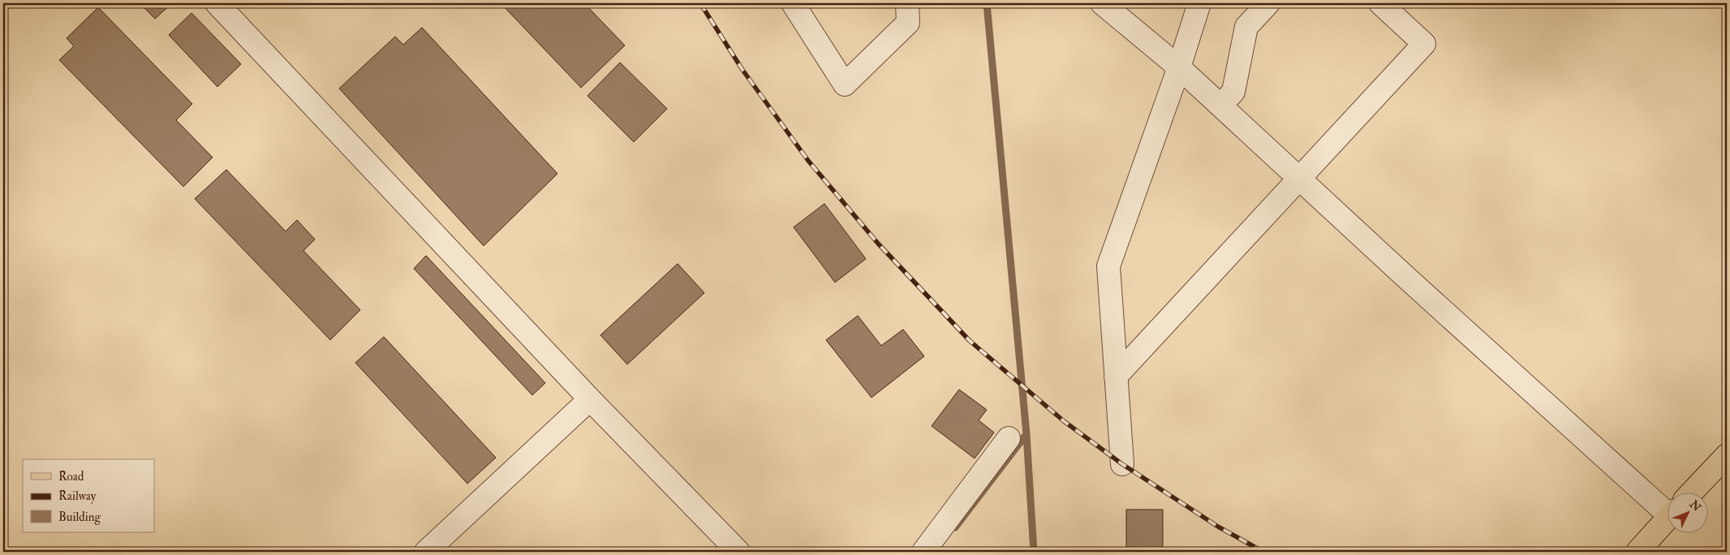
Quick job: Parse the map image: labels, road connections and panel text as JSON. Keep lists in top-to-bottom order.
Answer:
{
  "legend": ["Road", "Railway", "Building"],
  "north": "top right"
}
